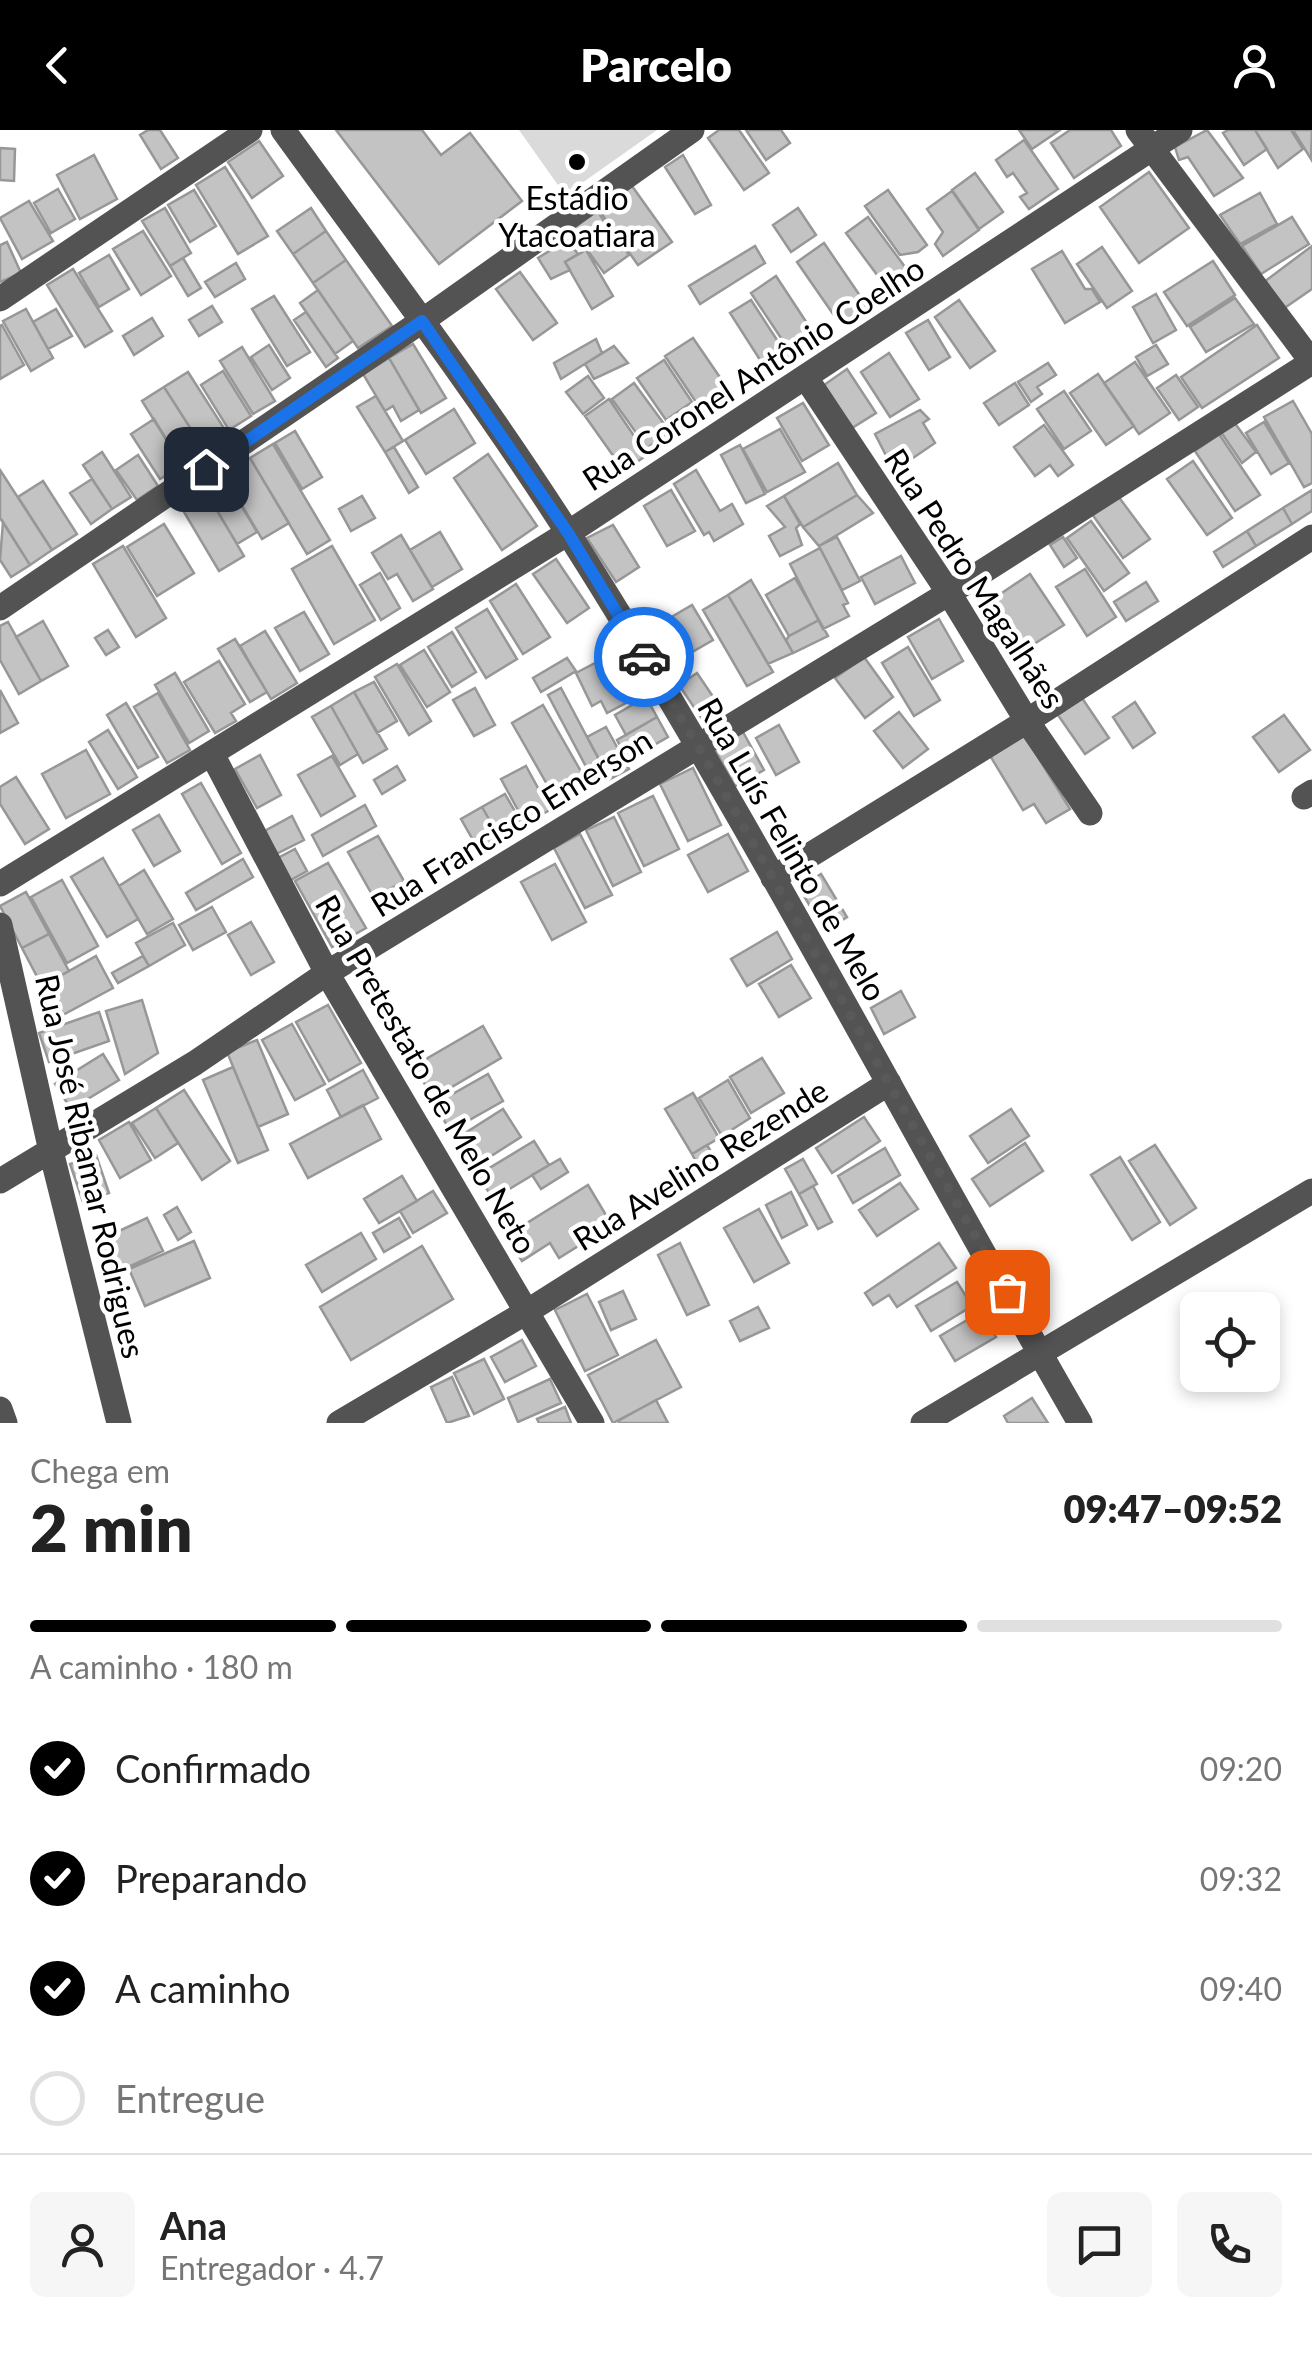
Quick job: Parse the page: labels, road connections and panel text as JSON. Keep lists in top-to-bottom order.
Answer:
{
  "streets": {
    "street": [
      "Rua Coronel Antônio Coelho",
      "Rua Pedro Magalhães",
      "Rua Francisco Emerson",
      "Rua Luís Felinto de Melo",
      "Rua Pretestato de Melo Neto",
      "Rua Avelino Rezende",
      "Rua José Ribamar Rodrigues"
    ]
  },
  "crossings": [
    ["Rua Coronel Antônio Coelho", "Rua Pedro Magalhães"],
    ["Rua Coronel Antônio Coelho", "Rua Luís Felinto de Melo"],
    ["Rua Coronel Antônio Coelho", "Rua Pretestato de Melo Neto"],
    ["Rua Pedro Magalhães", "Rua Francisco Emerson"],
    ["Rua Francisco Emerson", "Rua Luís Felinto de Melo"],
    ["Rua Francisco Emerson", "Rua Pretestato de Melo Neto"],
    ["Rua Francisco Emerson", "Rua José Ribamar Rodrigues"],
    ["Rua Luís Felinto de Melo", "Rua Avelino Rezende"],
    ["Rua Pretestato de Melo Neto", "Rua Avelino Rezende"]
  ],
  "places": ["Estádio Ytacoatiara"],
  "page": {
    "header": "Parcelo",
    "heading": ["2 min", "Chega em", "09:47–09:52"],
    "panel": ["Ana", "Entregador · 4.7"],
    "bar": "A caminho · 180 m",
    "list": [
      ["Confirmado", "09:20"],
      ["Preparando", "09:32"],
      ["A caminho", "09:40"],
      "Entregue"
    ]
  }
}
